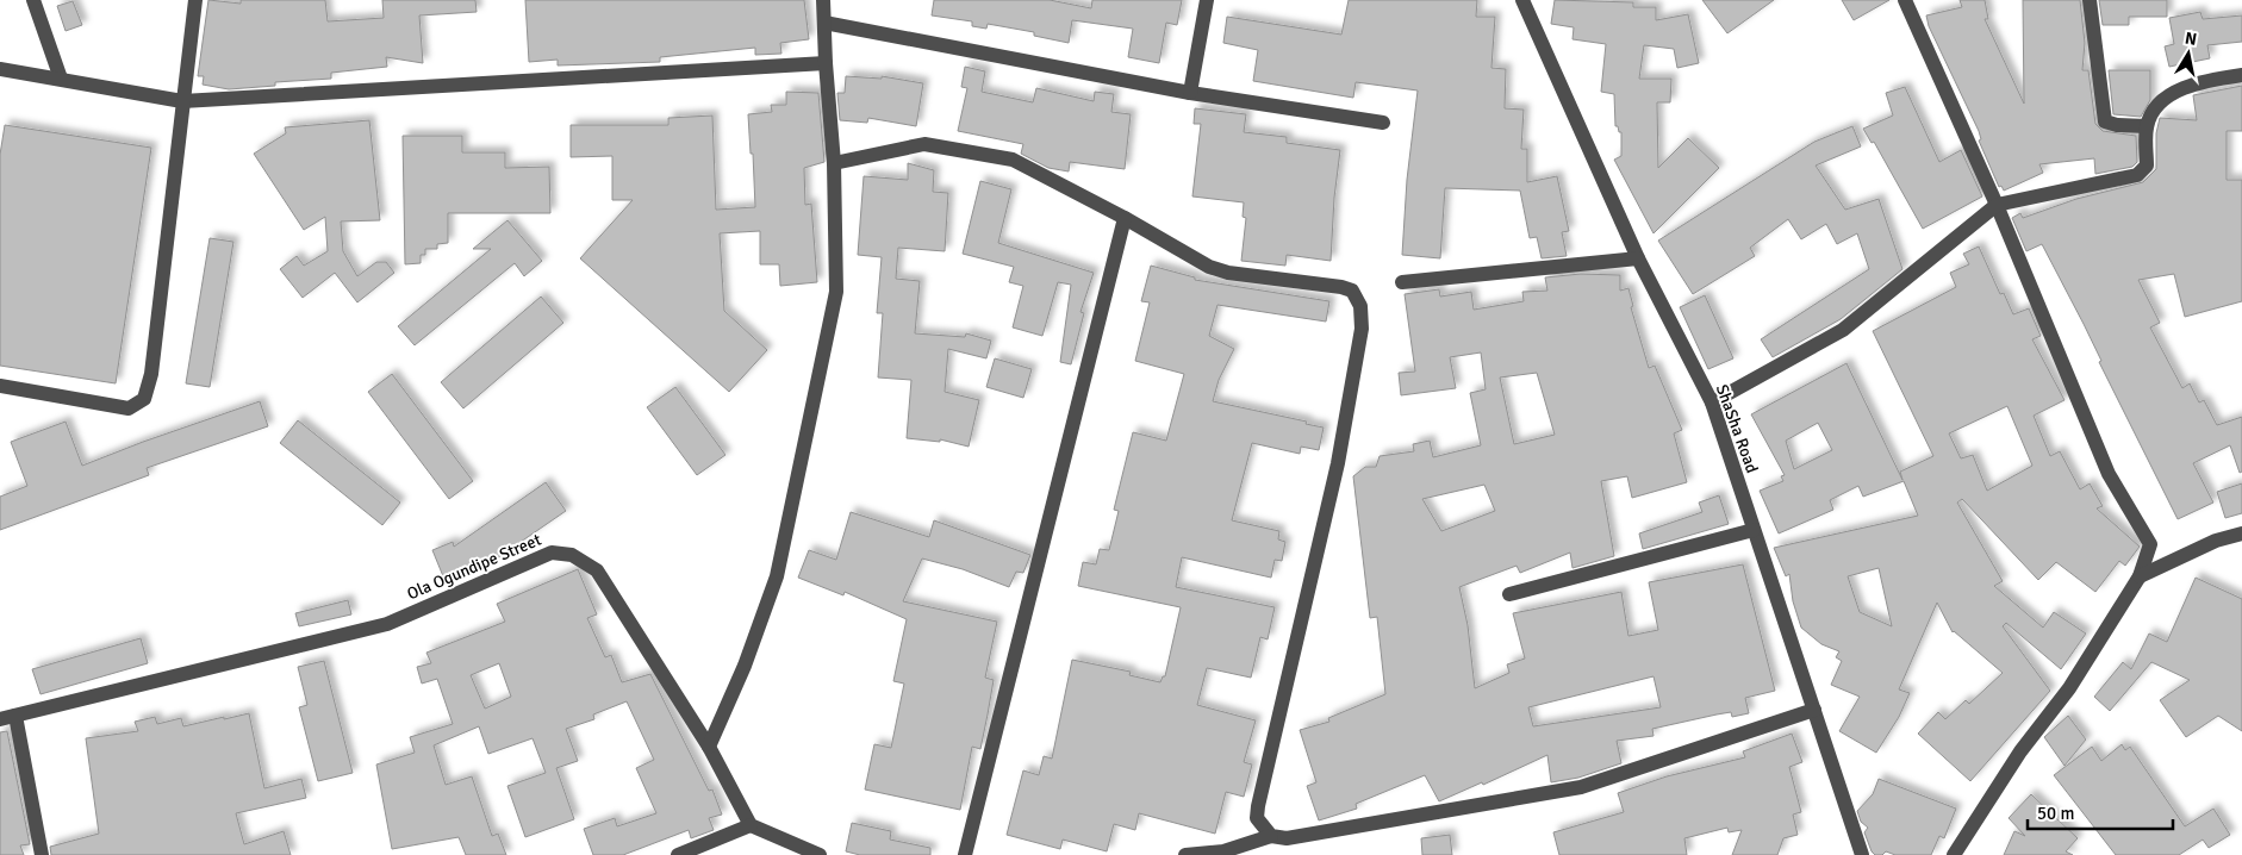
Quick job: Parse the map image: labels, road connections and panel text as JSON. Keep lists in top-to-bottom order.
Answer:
{
  "streets": {
    "street": ["ShaSha Road", "Ola Ogundipe Street"]
  },
  "scale_bar": "50 m",
  "north": "top"
}
